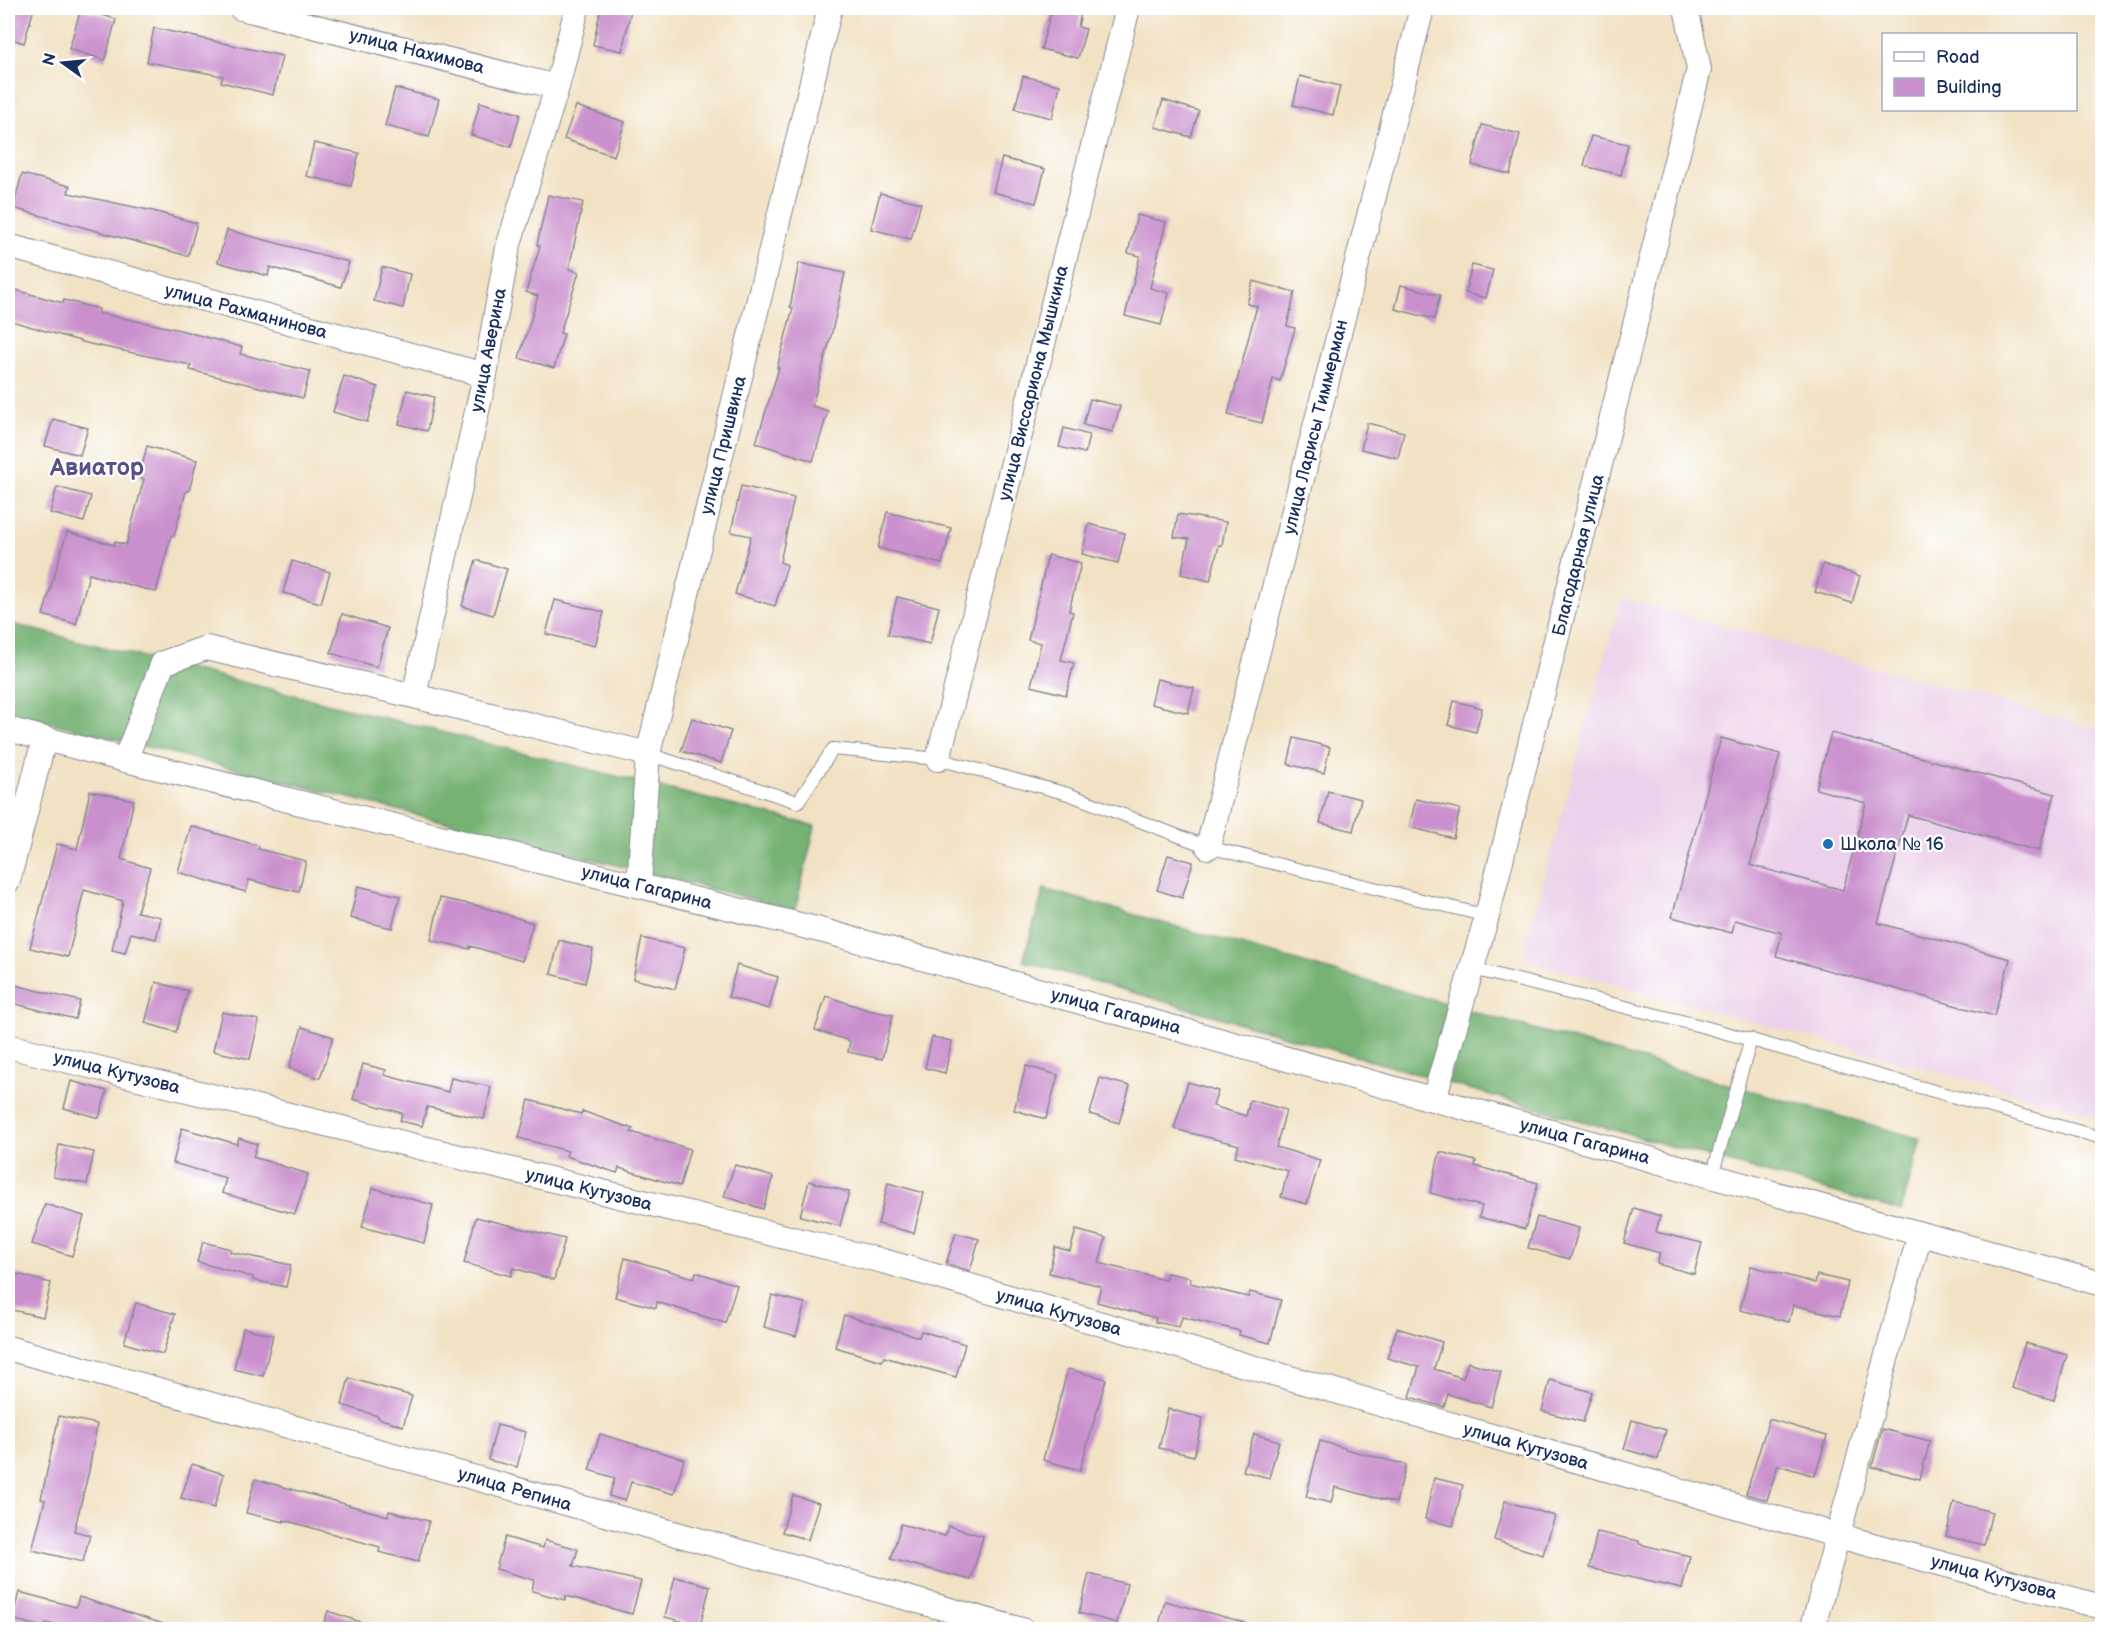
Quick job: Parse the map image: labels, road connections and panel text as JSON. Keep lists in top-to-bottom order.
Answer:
{
  "streets": {
    "street": [
      "улица Нахимова",
      "улица Рахманинова",
      "улица Аверина",
      "улица Виссариона Мышкина",
      "улица Ларисы Тиммерман",
      "улица Пришвина",
      "Благодарная улица",
      "улица Гагарина",
      "улица Кутузова",
      "улица Репина"
    ]
  },
  "crossings": [
    ["улица Нахимова", "улица Аверина"],
    ["улица Рахманинова", "улица Аверина"],
    ["улица Пришвина", "улица Гагарина"],
    ["Благодарная улица", "улица Гагарина"]
  ],
  "districts": ["Авиатор"],
  "places": ["Школа № 16"],
  "legend": ["Road", "Building"],
  "north": "left"
}
